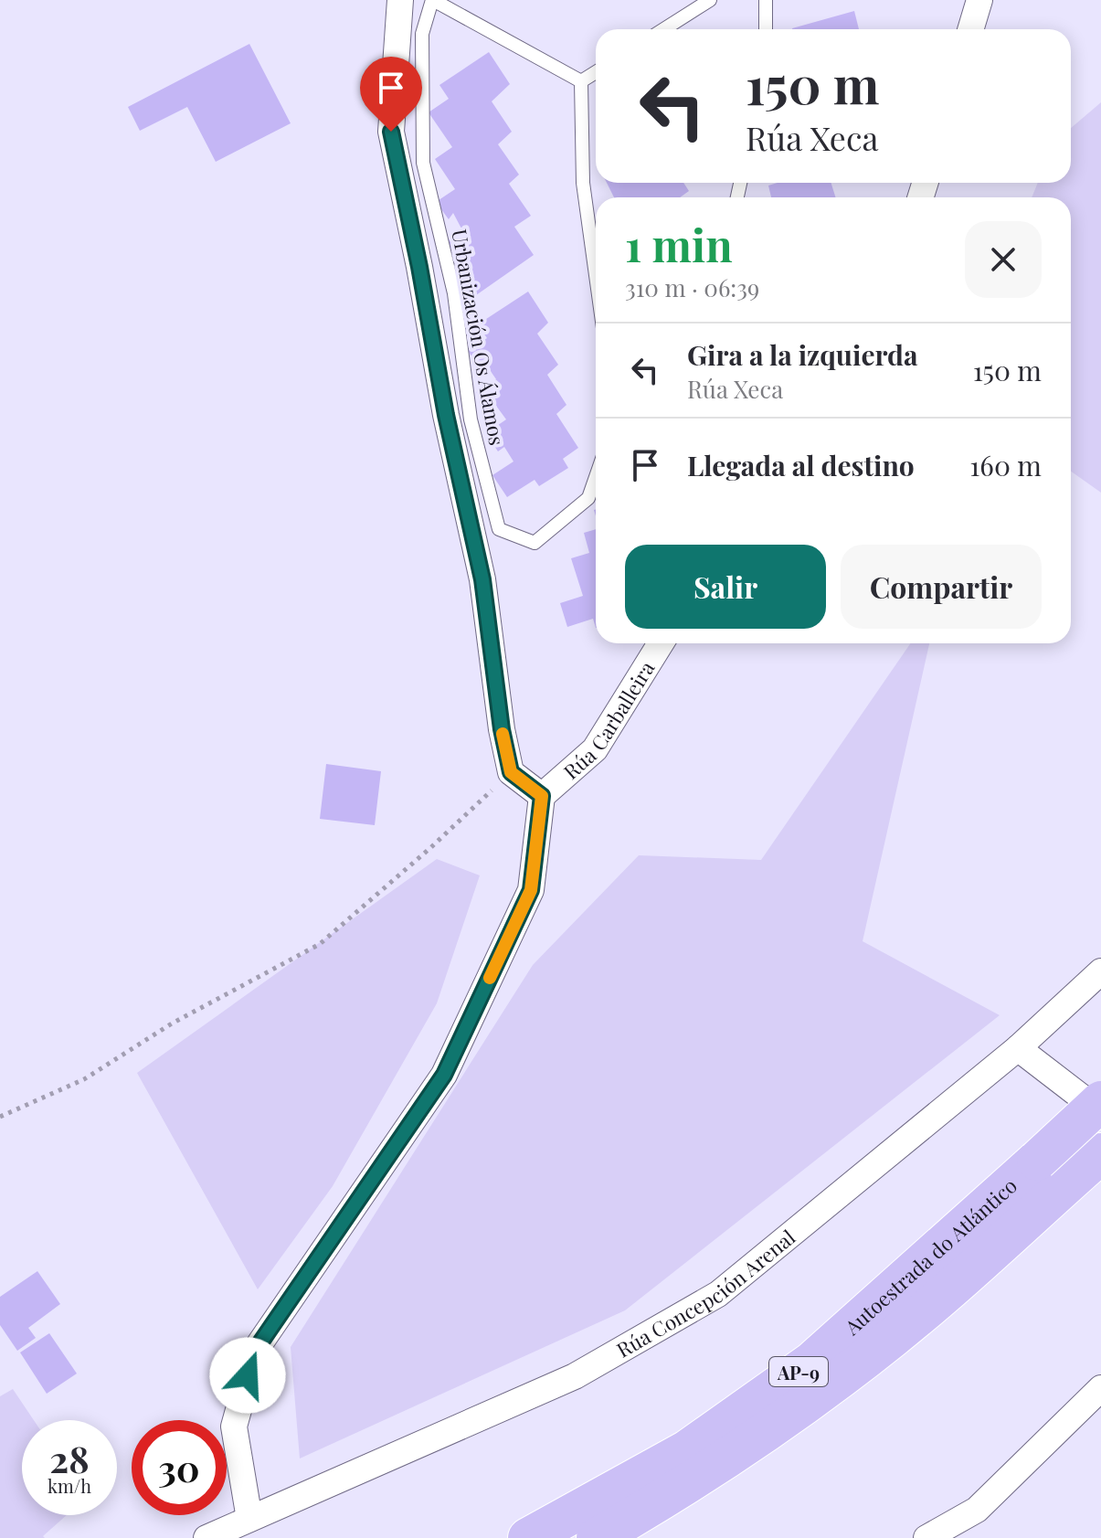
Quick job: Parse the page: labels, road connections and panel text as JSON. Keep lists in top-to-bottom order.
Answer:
{
  "streets": {
    "highway": ["Autoestrada do Atlántico", "AP-9"],
    "street": ["Rúa Carballeira", "Rúa Concepción Arenal"],
    "lane": ["Urbanización Os Álamos"]
  },
  "page": {
    "turn": ["150 m", "Rúa Xeca"],
    "heading": ["1 min", "310 m · 06:39"],
    "list": [
      {
        "name": "Gira a la izquierda",
        "note": "Rúa Xeca",
        "value": "150 m"
      },
      {
        "name": "Llegada al destino",
        "value": "160 m"
      }
    ],
    "buttons": ["Salir", "Compartir"],
    "speed": "28 km/h",
    "limit": "30"
  }
}
